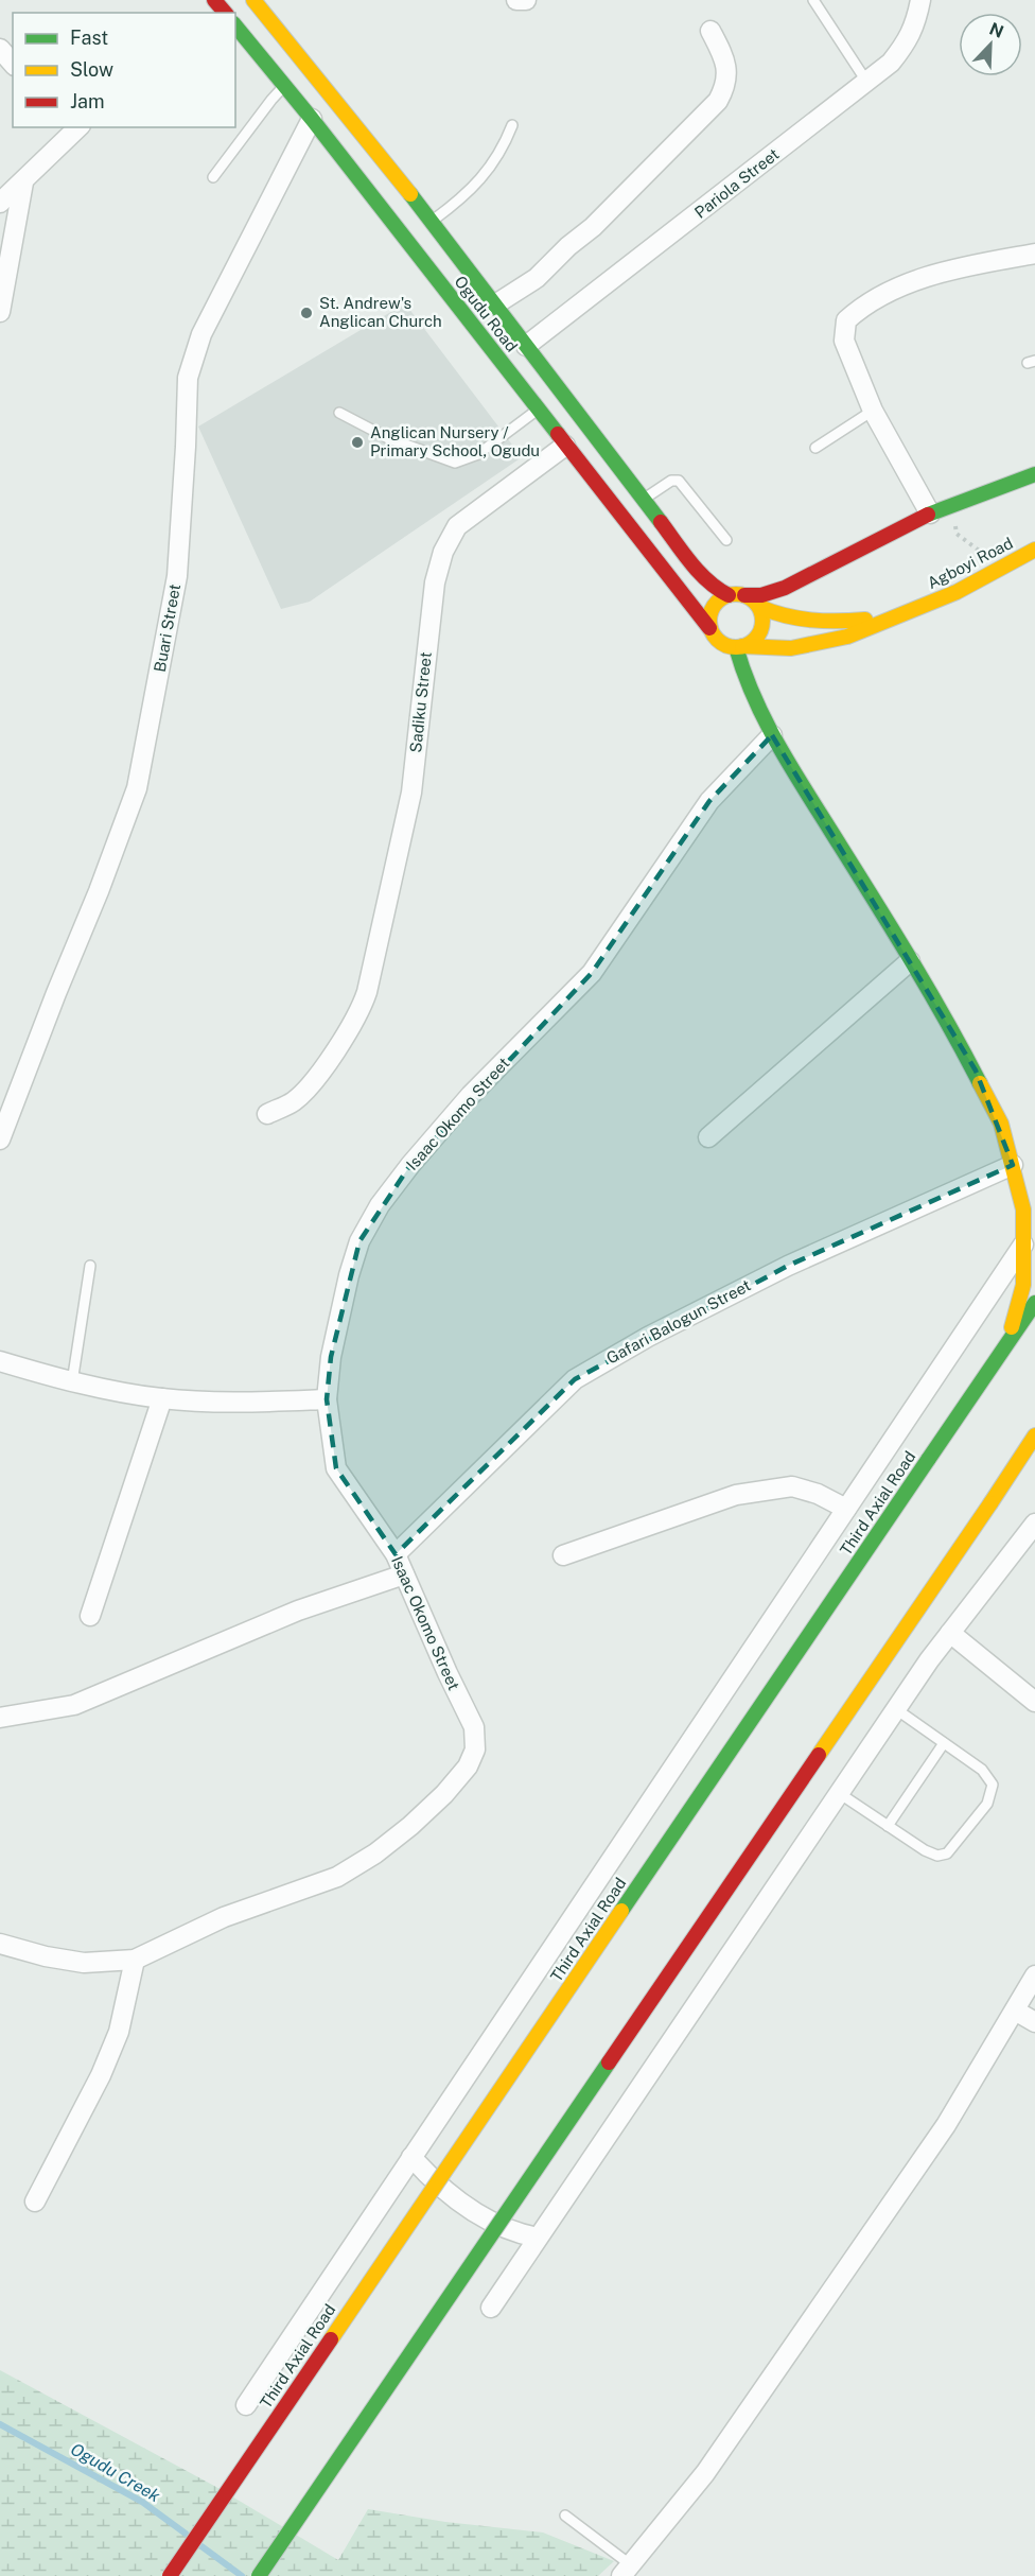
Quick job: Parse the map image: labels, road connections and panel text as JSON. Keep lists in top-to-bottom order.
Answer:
{
  "streets": {
    "main road": ["Ogudu Road", "Agboyi Road", "Third Axial Road"],
    "street": [
      "Pariola Street",
      "Buari Street",
      "Sadiku Street",
      "Isaac Okomo Street",
      "Gafari Balogun Street"
    ]
  },
  "crossings": [
    ["Pariola Street", "Ogudu Road"],
    ["Ogudu Road", "Buari Street"],
    ["Ogudu Road", "Sadiku Street"],
    ["Isaac Okomo Street", "Gafari Balogun Street"]
  ],
  "water": ["Ogudu Creek"],
  "places": ["St. Andrew's Anglican Church", "Anglican Nursery / Primary School, Ogudu"],
  "legend": ["Fast", "Slow", "Jam"],
  "north": "top right"
}
